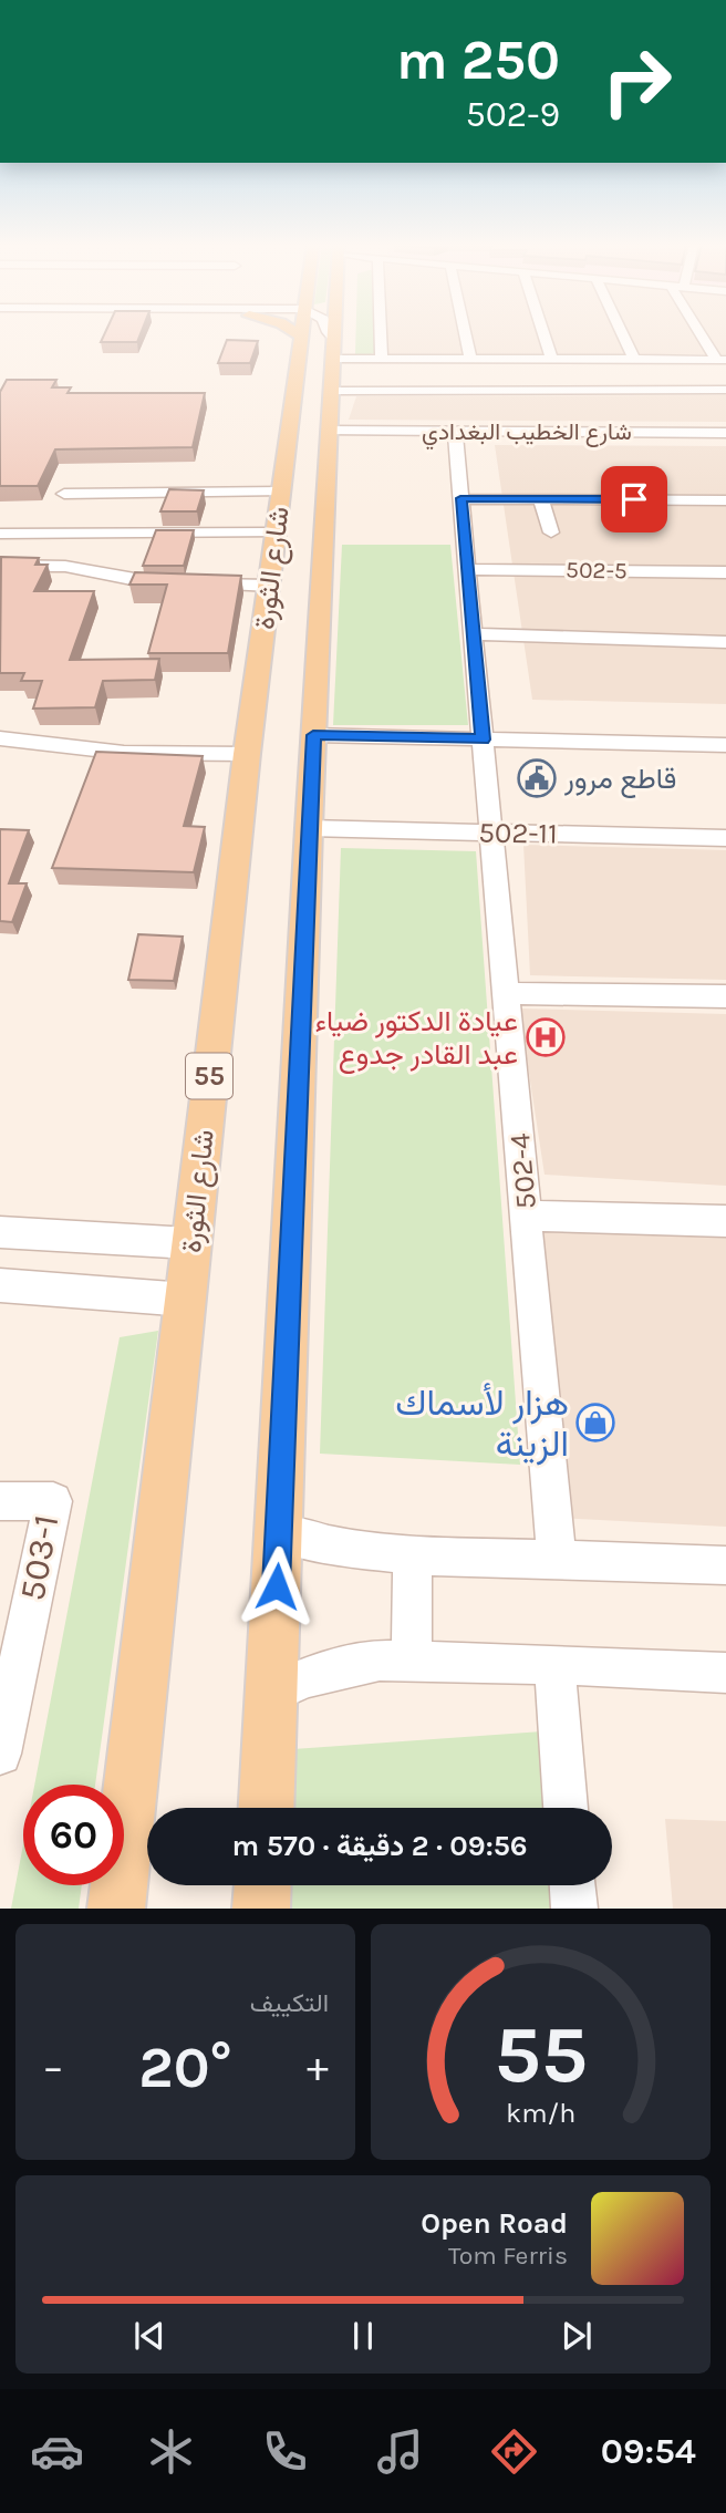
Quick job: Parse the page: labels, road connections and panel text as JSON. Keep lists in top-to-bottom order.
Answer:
{
  "streets": {
    "main road": ["شارع الثورة", "55"],
    "street": [
      "شارع الخطيب البغدادي",
      "502-5",
      "502-11",
      "502-4",
      "503-1"
    ]
  },
  "crossings": [
    ["شارع الخطيب البغدادي", "شارع الثورة"],
    ["شارع الخطيب البغدادي", "502-4"],
    ["شارع الثورة", "502-11"],
    ["502-5", "502-4"],
    ["502-11", "502-4"]
  ],
  "places": {
    "public building": ["قاطع مرور"],
    "hospital": ["عيادة الدكتور ضياء عبد القادر جدوع"],
    "shop": ["هزار لأسماك الزينة"]
  },
  "page": {
    "turn": ["250 m", "502-9"],
    "limit": "60",
    "trip": "09:56 · 2 دقيقة · 570 m",
    "tile": "التكييف",
    "heat": ["−", "20°", "+"],
    "song": ["Open Road", "Tom Ferris"],
    "tabs": "09:54",
    "gauge": ["55", "km/h"]
  }
}
